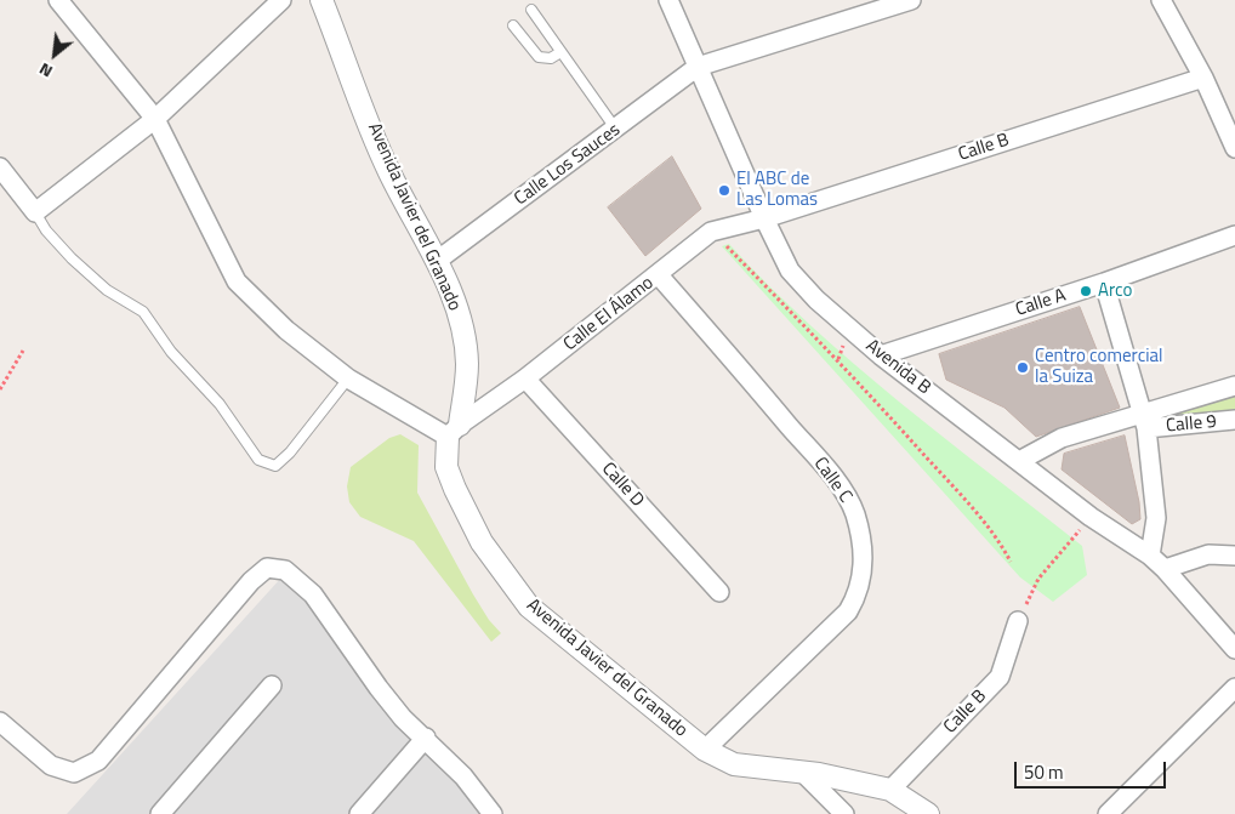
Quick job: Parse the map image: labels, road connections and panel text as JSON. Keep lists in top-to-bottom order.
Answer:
{
  "streets": {
    "street": [
      "Calle B",
      "Calle Los Sauces",
      "Avenida Javier del Granado",
      "Calle A",
      "Calle El Álamo",
      "Avenida B",
      "Calle 9",
      "Calle C",
      "Calle D"
    ]
  },
  "crossings": [
    ["Calle B", "Avenida Javier del Granado"],
    ["Calle B", "Calle El Álamo"],
    ["Calle B", "Avenida B"],
    ["Calle Los Sauces", "Avenida Javier del Granado"],
    ["Calle Los Sauces", "Avenida B"],
    ["Avenida Javier del Granado", "Calle El Álamo"],
    ["Avenida Javier del Granado", "Calle C"],
    ["Calle A", "Avenida B"],
    ["Calle El Álamo", "Avenida B"],
    ["Calle El Álamo", "Calle C"],
    ["Calle El Álamo", "Calle D"]
  ],
  "places": ["El ABC de Las Lomas", "Arco", "Centro comercial la Suiza"],
  "scale_bar": "50 m",
  "north": "bottom left"
}
